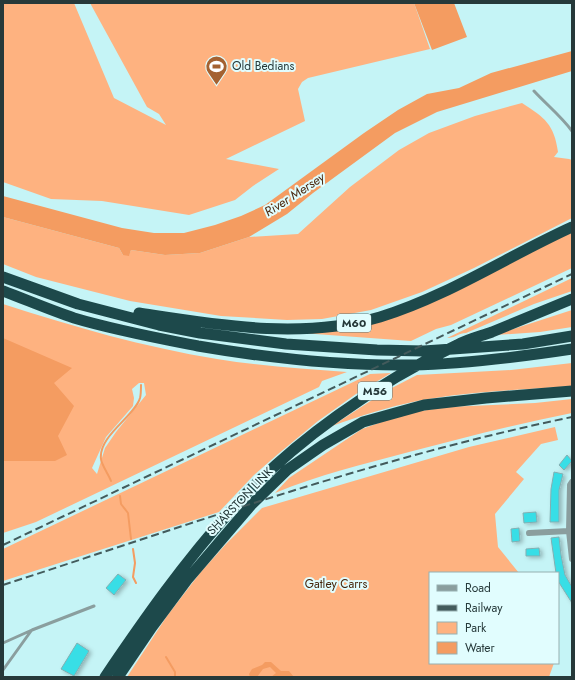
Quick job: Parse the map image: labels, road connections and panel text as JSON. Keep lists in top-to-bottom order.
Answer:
{
  "streets": {
    "highway": ["M60", "M56", "SHARSTON LINK"]
  },
  "crossings": [
    ["M56", "SHARSTON LINK"]
  ],
  "water": ["River Mersey"],
  "parks": ["Gatley Carrs"],
  "places": {
    "sports": ["Old Bedians"]
  },
  "legend": [
    "Road",
    "Railway",
    "Park",
    "Water"
  ]
}
